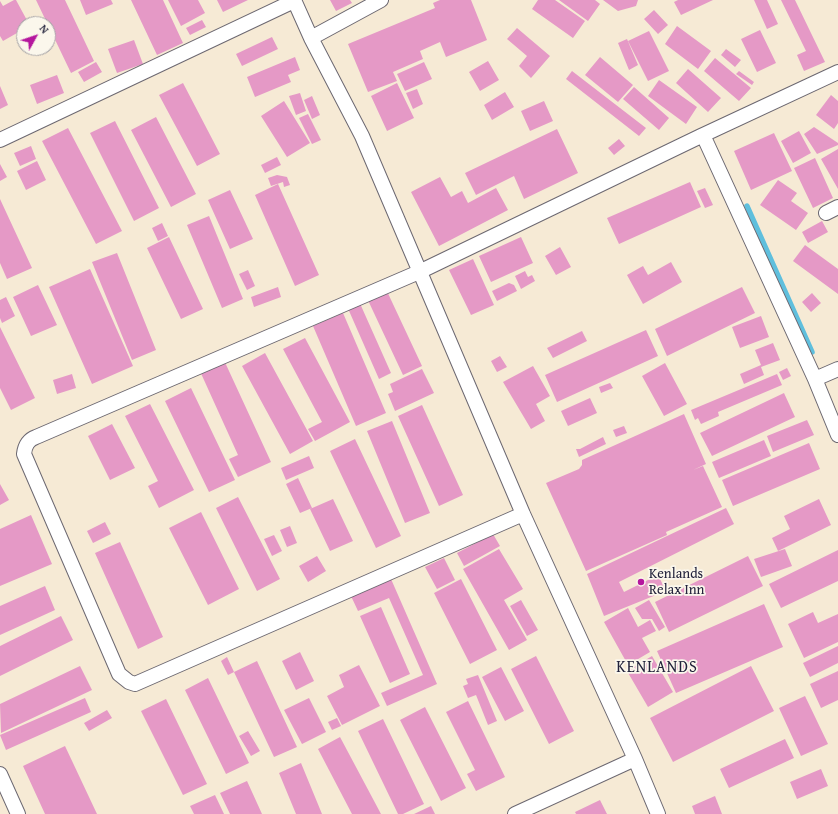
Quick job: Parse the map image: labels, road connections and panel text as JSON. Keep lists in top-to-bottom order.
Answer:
{
  "districts": ["KENLANDS"],
  "places": ["Kenlands Relax Inn"],
  "north": "top right"
}
